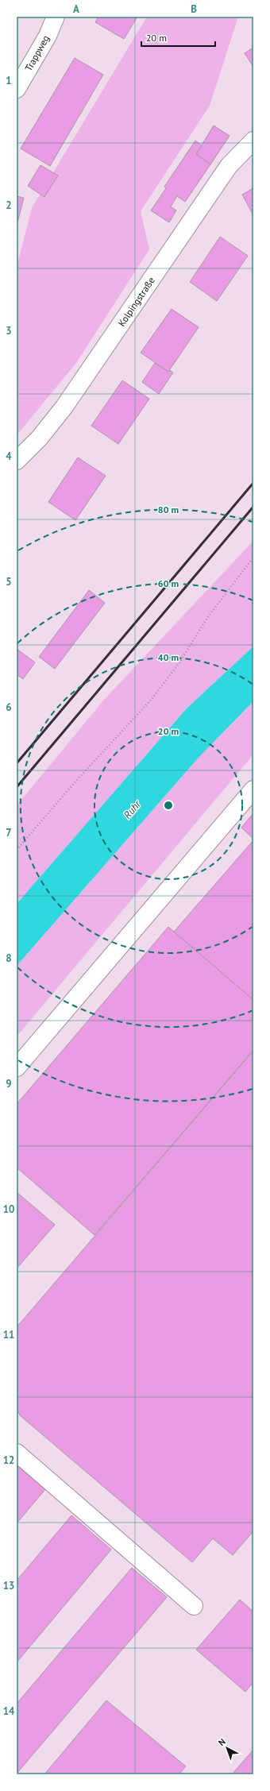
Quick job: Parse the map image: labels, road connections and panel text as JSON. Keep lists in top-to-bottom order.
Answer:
{
  "streets": {
    "street": ["Trappweg", "Kolpingstraße"]
  },
  "water": ["Ruhr"],
  "scale_bar": "20 m",
  "north": "top left",
  "grid": {
    "columns": ["A", "B"],
    "rows": [
      "1",
      "2",
      "3",
      "4",
      "5",
      "6",
      "7",
      "8",
      "9",
      "10",
      "11",
      "12",
      "13",
      "14"
    ]
  },
  "rings": [
    "80 m",
    "60 m",
    "40 m",
    "20 m"
  ]
}
